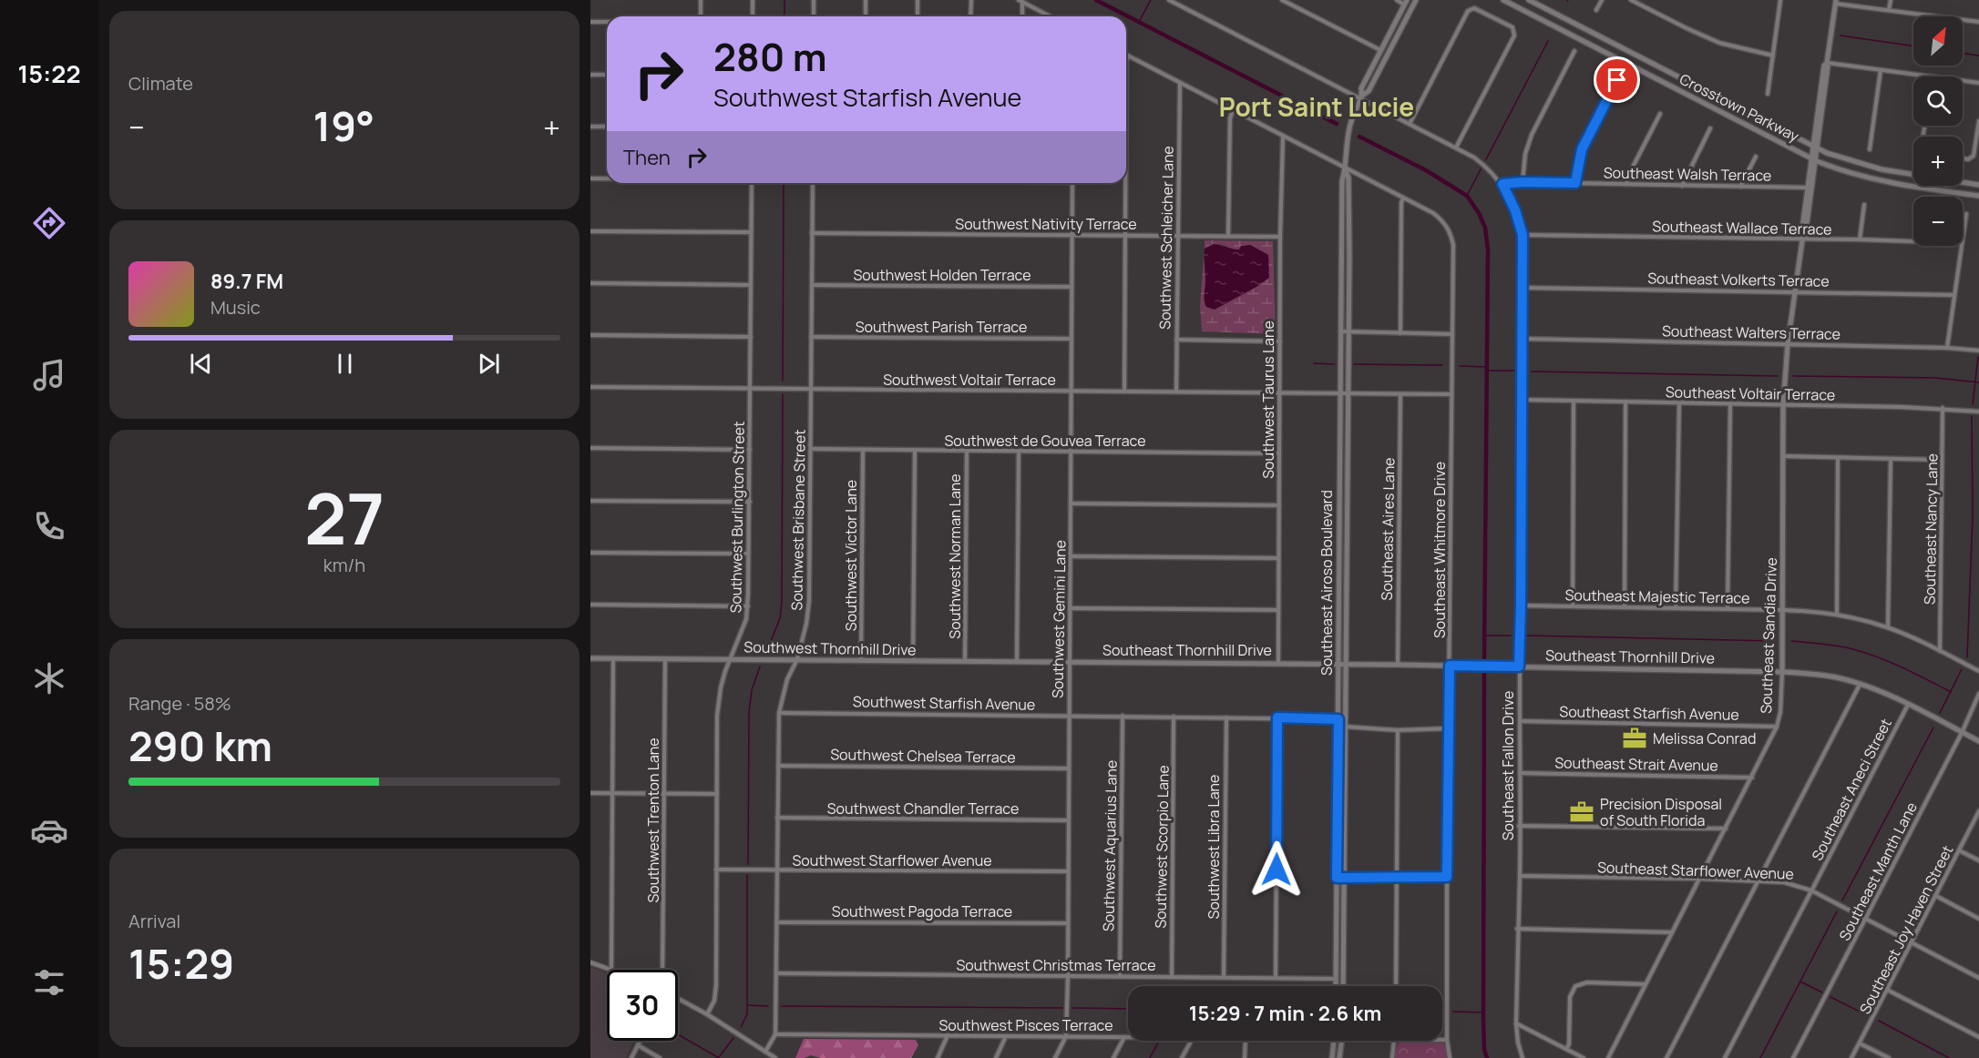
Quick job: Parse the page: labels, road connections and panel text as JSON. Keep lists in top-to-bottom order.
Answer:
{
  "streets": {
    "main road": [
      "Crosstown Parkway",
      "Southeast Airoso Boulevard",
      "Southeast Sandia Drive",
      "Southwest Thornhill Drive",
      "Southeast Thornhill Drive"
    ],
    "street": [
      "Southeast Walsh Terrace",
      "Southwest Nativity Terrace",
      "Southeast Wallace Terrace",
      "Southwest Schleicher Lane",
      "Southwest Holden Terrace",
      "Southeast Volkerts Terrace",
      "Southwest Parish Terrace",
      "Southeast Walters Terrace",
      "Southwest Voltair Terrace",
      "Southeast Voltair Terrace",
      "Southwest Taurus Lane",
      "Southwest de Gouvea Terrace",
      "Southwest Burlington Street",
      "Southwest Brisbane Street",
      "Southeast Aires Lane",
      "Southeast Nancy Lane",
      "Southeast Whitmore Drive",
      "Southwest Victor Lane",
      "Southwest Norman Lane",
      "Southeast Majestic Terrace",
      "Southwest Gemini Lane",
      "Southwest Starfish Avenue",
      "Southeast Starfish Avenue",
      "Southwest Chelsea Terrace",
      "Southeast Strait Avenue",
      "Southeast Fallon Drive",
      "Southeast Aneci Street",
      "Southwest Chandler Terrace",
      "Southwest Trenton Lane",
      "Southwest Aquarius Lane",
      "Southwest Scorpio Lane",
      "Southwest Libra Lane",
      "Southwest Starflower Avenue",
      "Southeast Starflower Avenue",
      "Southeast Manth Lane",
      "Southwest Pagoda Terrace",
      "Southeast Joy Haven Street",
      "Southwest Christmas Terrace",
      "Southwest Pisces Terrace"
    ]
  },
  "crossings": [
    ["Crosstown Parkway", "Southeast Sandia Drive"],
    ["Southeast Walsh Terrace", "Southeast Sandia Drive"],
    ["Southeast Walsh Terrace", "Southeast Fallon Drive"],
    ["Southwest Nativity Terrace", "Southwest Schleicher Lane"],
    ["Southwest Nativity Terrace", "Southwest Taurus Lane"],
    ["Southwest Nativity Terrace", "Southwest Brisbane Street"],
    ["Southwest Nativity Terrace", "Southwest Gemini Lane"],
    ["Southeast Wallace Terrace", "Southeast Sandia Drive"],
    ["Southeast Wallace Terrace", "Southeast Fallon Drive"],
    ["Southwest Schleicher Lane", "Southwest Voltair Terrace"],
    ["Southwest Schleicher Lane", "Southeast Whitmore Drive"],
    ["Southwest Holden Terrace", "Southwest Brisbane Street"],
    ["Southwest Holden Terrace", "Southwest Gemini Lane"],
    ["Southeast Volkerts Terrace", "Southeast Sandia Drive"],
    ["Southeast Volkerts Terrace", "Southeast Fallon Drive"],
    ["Southwest Parish Terrace", "Southwest Brisbane Street"],
    ["Southwest Parish Terrace", "Southwest Gemini Lane"],
    ["Southeast Walters Terrace", "Southeast Sandia Drive"],
    ["Southeast Walters Terrace", "Southeast Fallon Drive"],
    ["Southwest Voltair Terrace", "Southwest Taurus Lane"],
    ["Southwest Voltair Terrace", "Southwest Burlington Street"],
    ["Southwest Voltair Terrace", "Southwest Brisbane Street"],
    ["Southwest Voltair Terrace", "Southeast Airoso Boulevard"],
    ["Southwest Voltair Terrace", "Southwest Gemini Lane"],
    ["Southeast Voltair Terrace", "Southeast Nancy Lane"],
    ["Southeast Voltair Terrace", "Southeast Sandia Drive"],
    ["Southeast Voltair Terrace", "Southeast Fallon Drive"],
    ["Southwest Taurus Lane", "Southwest de Gouvea Terrace"],
    ["Southwest Taurus Lane", "Southeast Whitmore Drive"],
    ["Southwest Taurus Lane", "Southeast Thornhill Drive"],
    ["Southwest de Gouvea Terrace", "Southwest Brisbane Street"],
    ["Southwest de Gouvea Terrace", "Southwest Victor Lane"],
    ["Southwest de Gouvea Terrace", "Southwest Norman Lane"],
    ["Southwest de Gouvea Terrace", "Southwest Gemini Lane"],
    ["Southwest Burlington Street", "Southwest Thornhill Drive"],
    ["Southwest Burlington Street", "Southwest Starflower Avenue"],
    ["Southwest Brisbane Street", "Southwest Thornhill Drive"],
    ["Southwest Brisbane Street", "Southwest Starfish Avenue"],
    ["Southwest Brisbane Street", "Southwest Chelsea Terrace"],
    ["Southwest Brisbane Street", "Southwest Chandler Terrace"],
    ["Southwest Brisbane Street", "Southwest Starflower Avenue"],
    ["Southwest Brisbane Street", "Southwest Pagoda Terrace"],
    ["Southwest Brisbane Street", "Southwest Christmas Terrace"],
    ["Southwest Brisbane Street", "Southwest Pisces Terrace"],
    ["Southeast Aires Lane", "Southeast Thornhill Drive"],
    ["Southeast Nancy Lane", "Southeast Majestic Terrace"],
    ["Southeast Whitmore Drive", "Southeast Airoso Boulevard"],
    ["Southeast Whitmore Drive", "Southeast Thornhill Drive"],
    ["Southeast Whitmore Drive", "Southwest Pisces Terrace"],
    ["Southwest Victor Lane", "Southwest Thornhill Drive"],
    ["Southwest Norman Lane", "Southwest Thornhill Drive"],
    ["Southeast Airoso Boulevard", "Southeast Thornhill Drive"],
    ["Southeast Airoso Boulevard", "Southwest Starfish Avenue"],
    ["Southeast Airoso Boulevard", "Southeast Fallon Drive"],
    ["Southeast Airoso Boulevard", "Southwest Christmas Terrace"],
    ["Southeast Majestic Terrace", "Southeast Sandia Drive"],
    ["Southeast Majestic Terrace", "Southeast Fallon Drive"],
    ["Southwest Gemini Lane", "Southwest Thornhill Drive"],
    ["Southwest Gemini Lane", "Southeast Thornhill Drive"],
    ["Southwest Gemini Lane", "Southwest Starfish Avenue"],
    ["Southwest Gemini Lane", "Southwest Chelsea Terrace"],
    ["Southwest Gemini Lane", "Southwest Chandler Terrace"],
    ["Southwest Gemini Lane", "Southwest Starflower Avenue"],
    ["Southwest Gemini Lane", "Southwest Pagoda Terrace"],
    ["Southwest Gemini Lane", "Southwest Christmas Terrace"],
    ["Southwest Gemini Lane", "Southwest Pisces Terrace"],
    ["Southeast Sandia Drive", "Southeast Thornhill Drive"],
    ["Southeast Sandia Drive", "Southeast Starfish Avenue"],
    ["Southeast Sandia Drive", "Southeast Strait Avenue"],
    ["Southeast Sandia Drive", "Southeast Starflower Avenue"],
    ["Southwest Thornhill Drive", "Southeast Thornhill Drive"],
    ["Southwest Thornhill Drive", "Southwest Trenton Lane"],
    ["Southeast Thornhill Drive", "Southeast Fallon Drive"],
    ["Southeast Thornhill Drive", "Southeast Aneci Street"],
    ["Southeast Thornhill Drive", "Southeast Manth Lane"],
    ["Southwest Starfish Avenue", "Southwest Aquarius Lane"],
    ["Southwest Starfish Avenue", "Southwest Scorpio Lane"],
    ["Southwest Starfish Avenue", "Southwest Libra Lane"],
    ["Southeast Starfish Avenue", "Southeast Fallon Drive"],
    ["Southeast Strait Avenue", "Southeast Fallon Drive"],
    ["Southeast Fallon Drive", "Southeast Starflower Avenue"],
    ["Southeast Aneci Street", "Southeast Starflower Avenue"],
    ["Southwest Aquarius Lane", "Southwest Christmas Terrace"],
    ["Southwest Scorpio Lane", "Southwest Christmas Terrace"],
    ["Southwest Libra Lane", "Southwest Christmas Terrace"],
    ["Southeast Starflower Avenue", "Southeast Manth Lane"],
    ["Southeast Starflower Avenue", "Southeast Joy Haven Street"]
  ],
  "districts": ["Port Saint Lucie"],
  "places": {
    "office": ["Melissa Conrad", "Precision Disposal of South Florida"]
  },
  "north": "top right",
  "page": {
    "tabs": "15:22",
    "tile": [
      "Climate",
      ["27", "km/h"],
      ["Range · 58%", "290 km"],
      ["Arrival", "15:29"]
    ],
    "map_buttons": ["+", "−"],
    "turn": ["280 m", "Southwest Starfish Avenue"],
    "heat": ["−", "19°", "+"],
    "then": "Then",
    "song": ["89.7 FM", "Music"],
    "limit": "30",
    "trip": "15:29 · 7 min · 2.6 km"
  }
}
